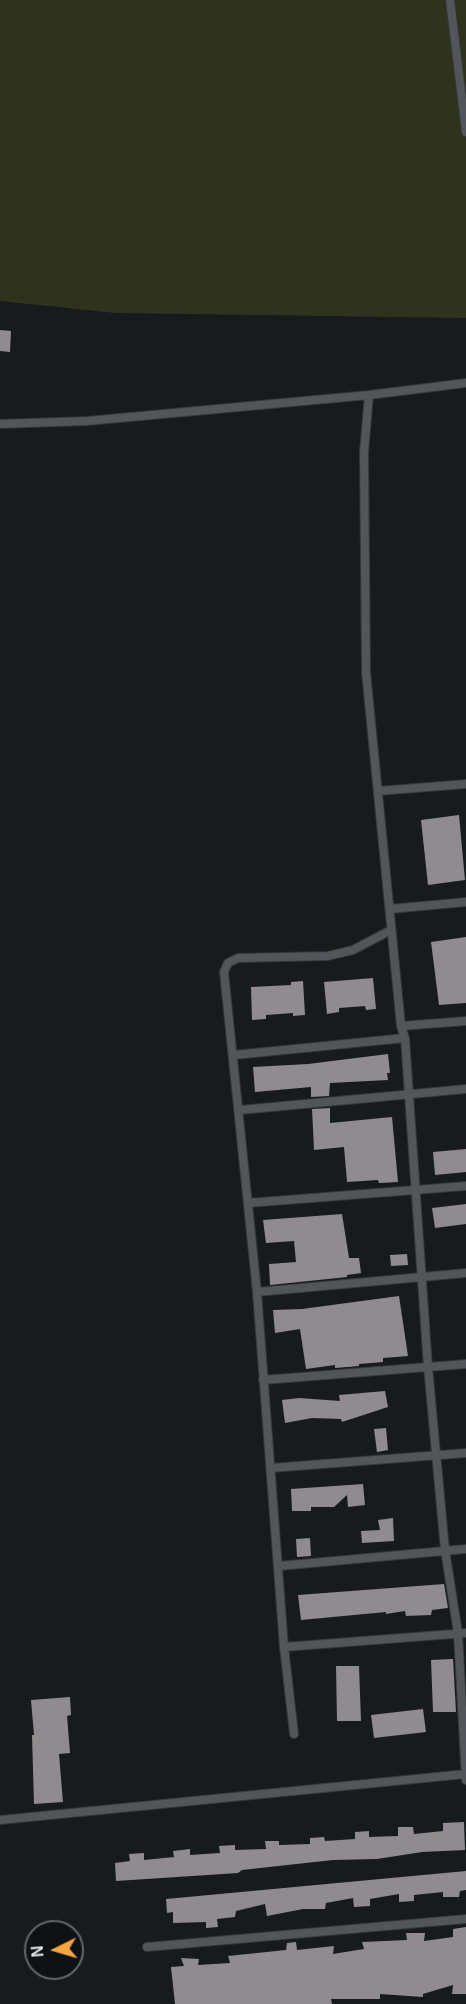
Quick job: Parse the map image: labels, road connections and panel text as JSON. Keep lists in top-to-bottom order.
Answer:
{
  "north": "left"
}
